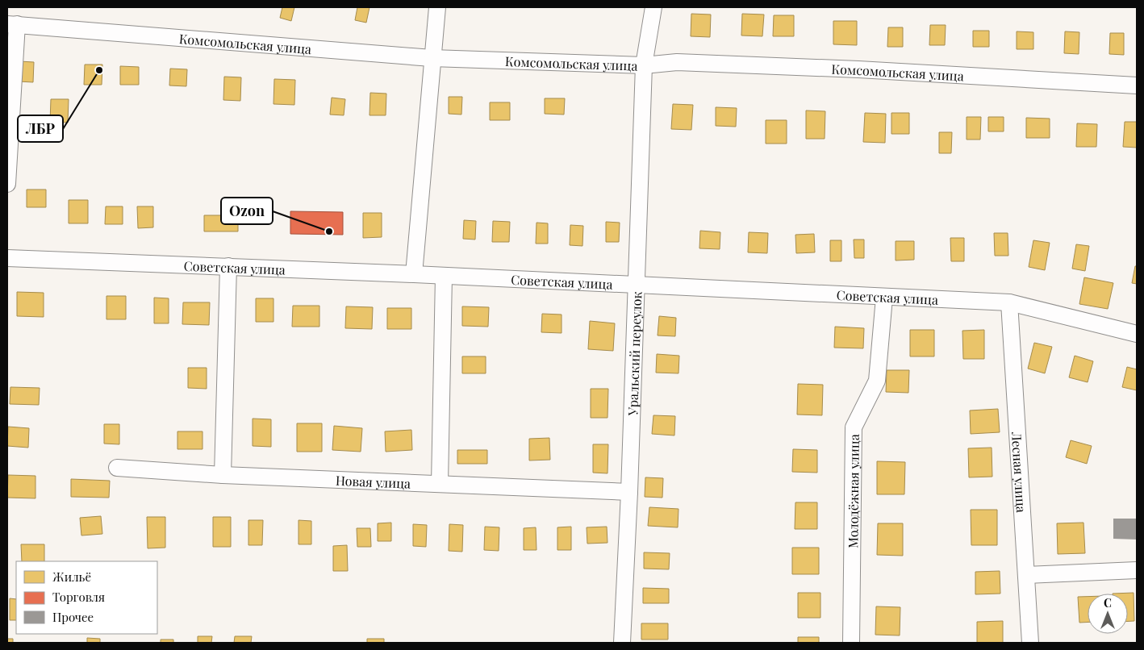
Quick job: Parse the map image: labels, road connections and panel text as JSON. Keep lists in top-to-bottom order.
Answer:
{
  "streets": {
    "street": [
      "Комсомольская улица",
      "Советская улица",
      "Уральский переулок",
      "Лесная улица",
      "Новая улица",
      "Молодёжная улица"
    ]
  },
  "crossings": [
    ["Комсомольская улица", "Уральский переулок"],
    ["Советская улица", "Уральский переулок"],
    ["Советская улица", "Лесная улица"],
    ["Советская улица", "Молодёжная улица"],
    ["Уральский переулок", "Новая улица"]
  ],
  "places": ["ЛБР", "Ozon"],
  "legend": ["Жильё", "Торговля", "Прочее"],
  "north": "top"
}
